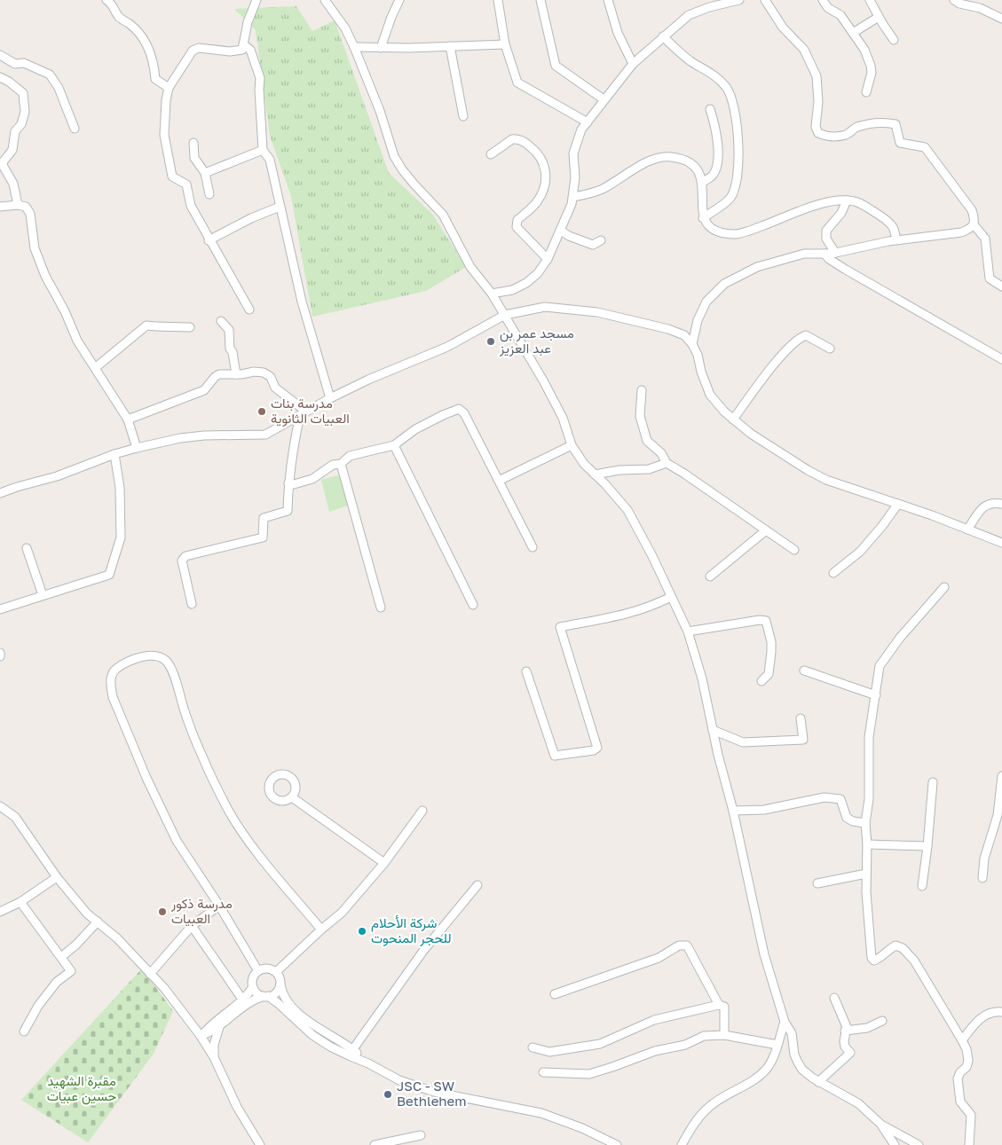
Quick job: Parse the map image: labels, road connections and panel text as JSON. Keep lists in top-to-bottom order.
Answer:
{
  "parks": ["مقبرة الشهيد حسين عبيات"],
  "places": [
    "مسجد عمر بن عبد العزيز",
    "مدرسة بنات العبيات الثانوية",
    "مدرسة ذكور العبيات",
    "شركة الأحلام للحجر المنحوت",
    "JSC - SW Bethlehem"
  ]
}
